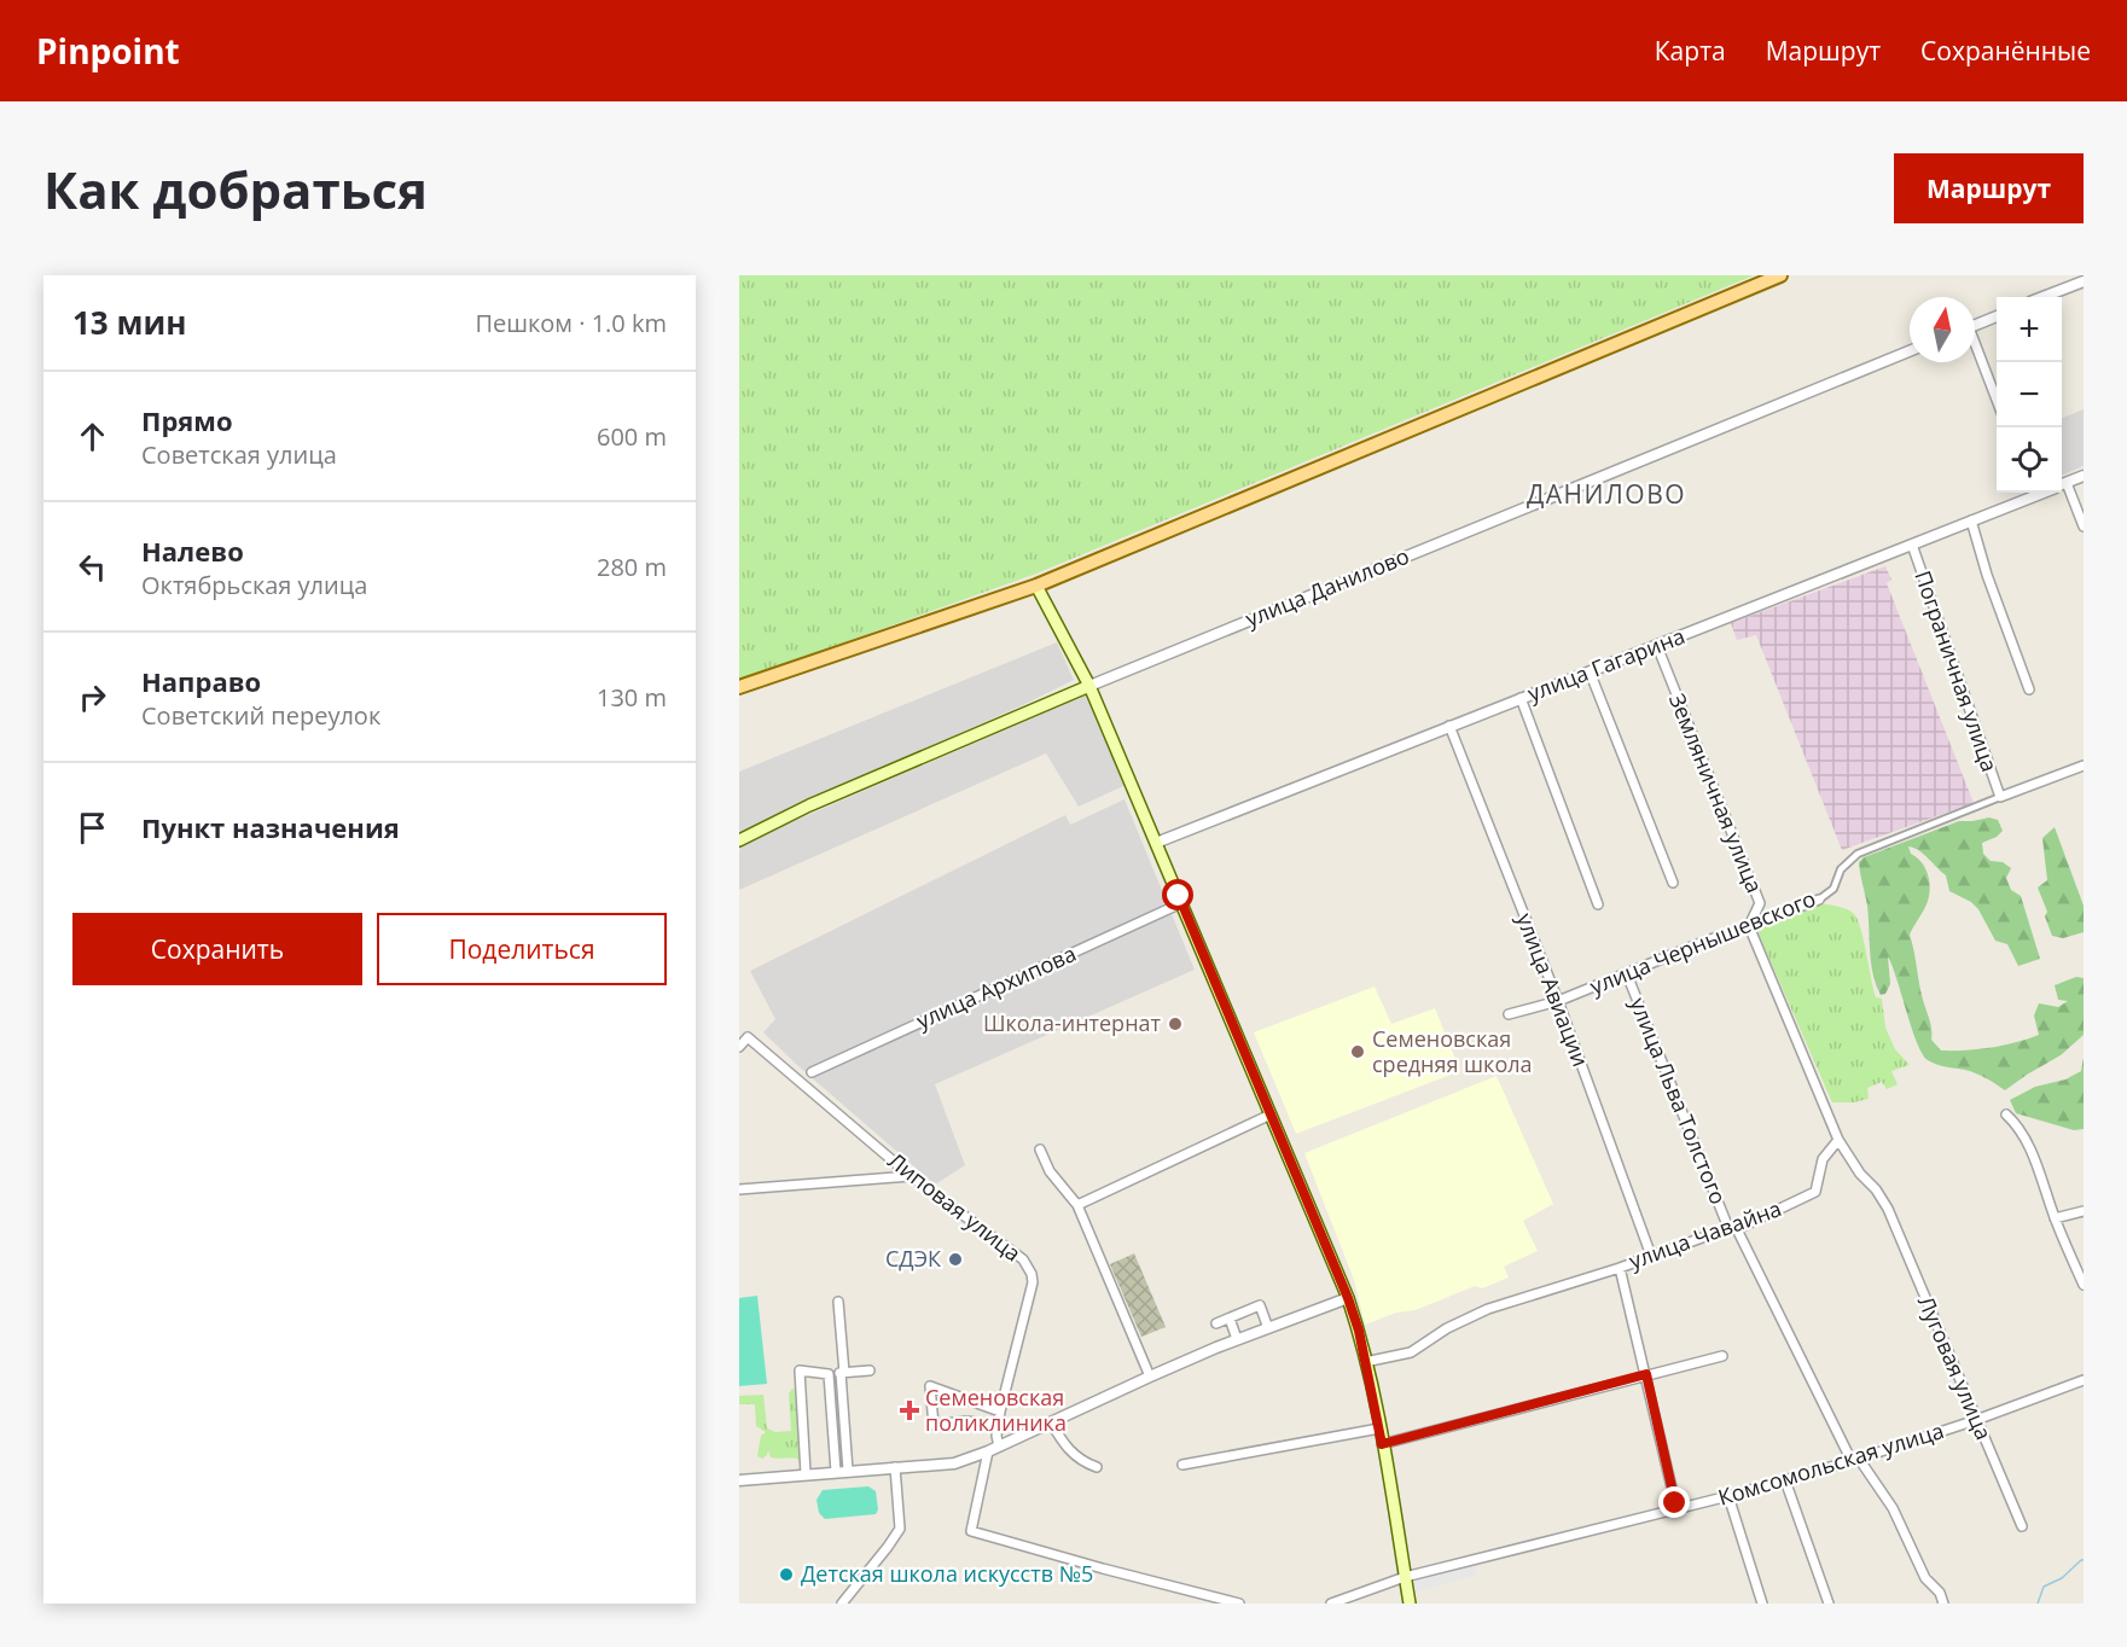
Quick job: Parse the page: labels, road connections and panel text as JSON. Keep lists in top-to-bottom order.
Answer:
{
  "streets": {
    "main road": ["улица Данилово"],
    "street": [
      "улица Гагарина",
      "Пограничная улица",
      "Земляничная улица",
      "улица Чернышевского",
      "улица Архипова",
      "улица Авиации",
      "улица Льва Толстого",
      "Липовая улица",
      "улица Чавайна",
      "Луговая улица",
      "Комсомольская улица"
    ]
  },
  "crossings": [
    ["улица Гагарина", "Пограничная улица"],
    ["улица Гагарина", "Земляничная улица"],
    ["улица Гагарина", "улица Авиации"],
    ["Пограничная улица", "улица Чернышевского"],
    ["Земляничная улица", "улица Чернышевского"],
    ["Земляничная улица", "улица Чавайна"],
    ["Земляничная улица", "Луговая улица"],
    ["улица Чернышевского", "улица Авиации"],
    ["улица Чернышевского", "улица Льва Толстого"],
    ["улица Авиации", "улица Чавайна"],
    ["улица Льва Толстого", "улица Чавайна"],
    ["улица Льва Толстого", "Комсомольская улица"],
    ["Луговая улица", "Комсомольская улица"]
  ],
  "districts": ["ДАНИЛОВО"],
  "places": {
    "other": [
      "Школа-интернат",
      "Семеновская средняя школа",
      "СДЭК",
      "Детская школа искусств №5"
    ],
    "health": ["Семеновская поликлиника"]
  },
  "north": "top",
  "page": {
    "header": "Pinpoint",
    "nav": ["Карта", "Маршрут", "Сохранённые"],
    "buttons": [
      "Маршрут",
      ["Сохранить", "Поделиться"]
    ],
    "title": "Как добраться",
    "heading": ["13 мин", "Пешком · 1.0 km"],
    "map_buttons": ["+", "−"],
    "list": [
      ["Прямо", "Советская улица", "600 m"],
      ["Налево", "Октябрьская улица", "280 m"],
      ["Направо", "Советский переулок", "130 m"],
      "Пункт назначения"
    ]
  }
}
